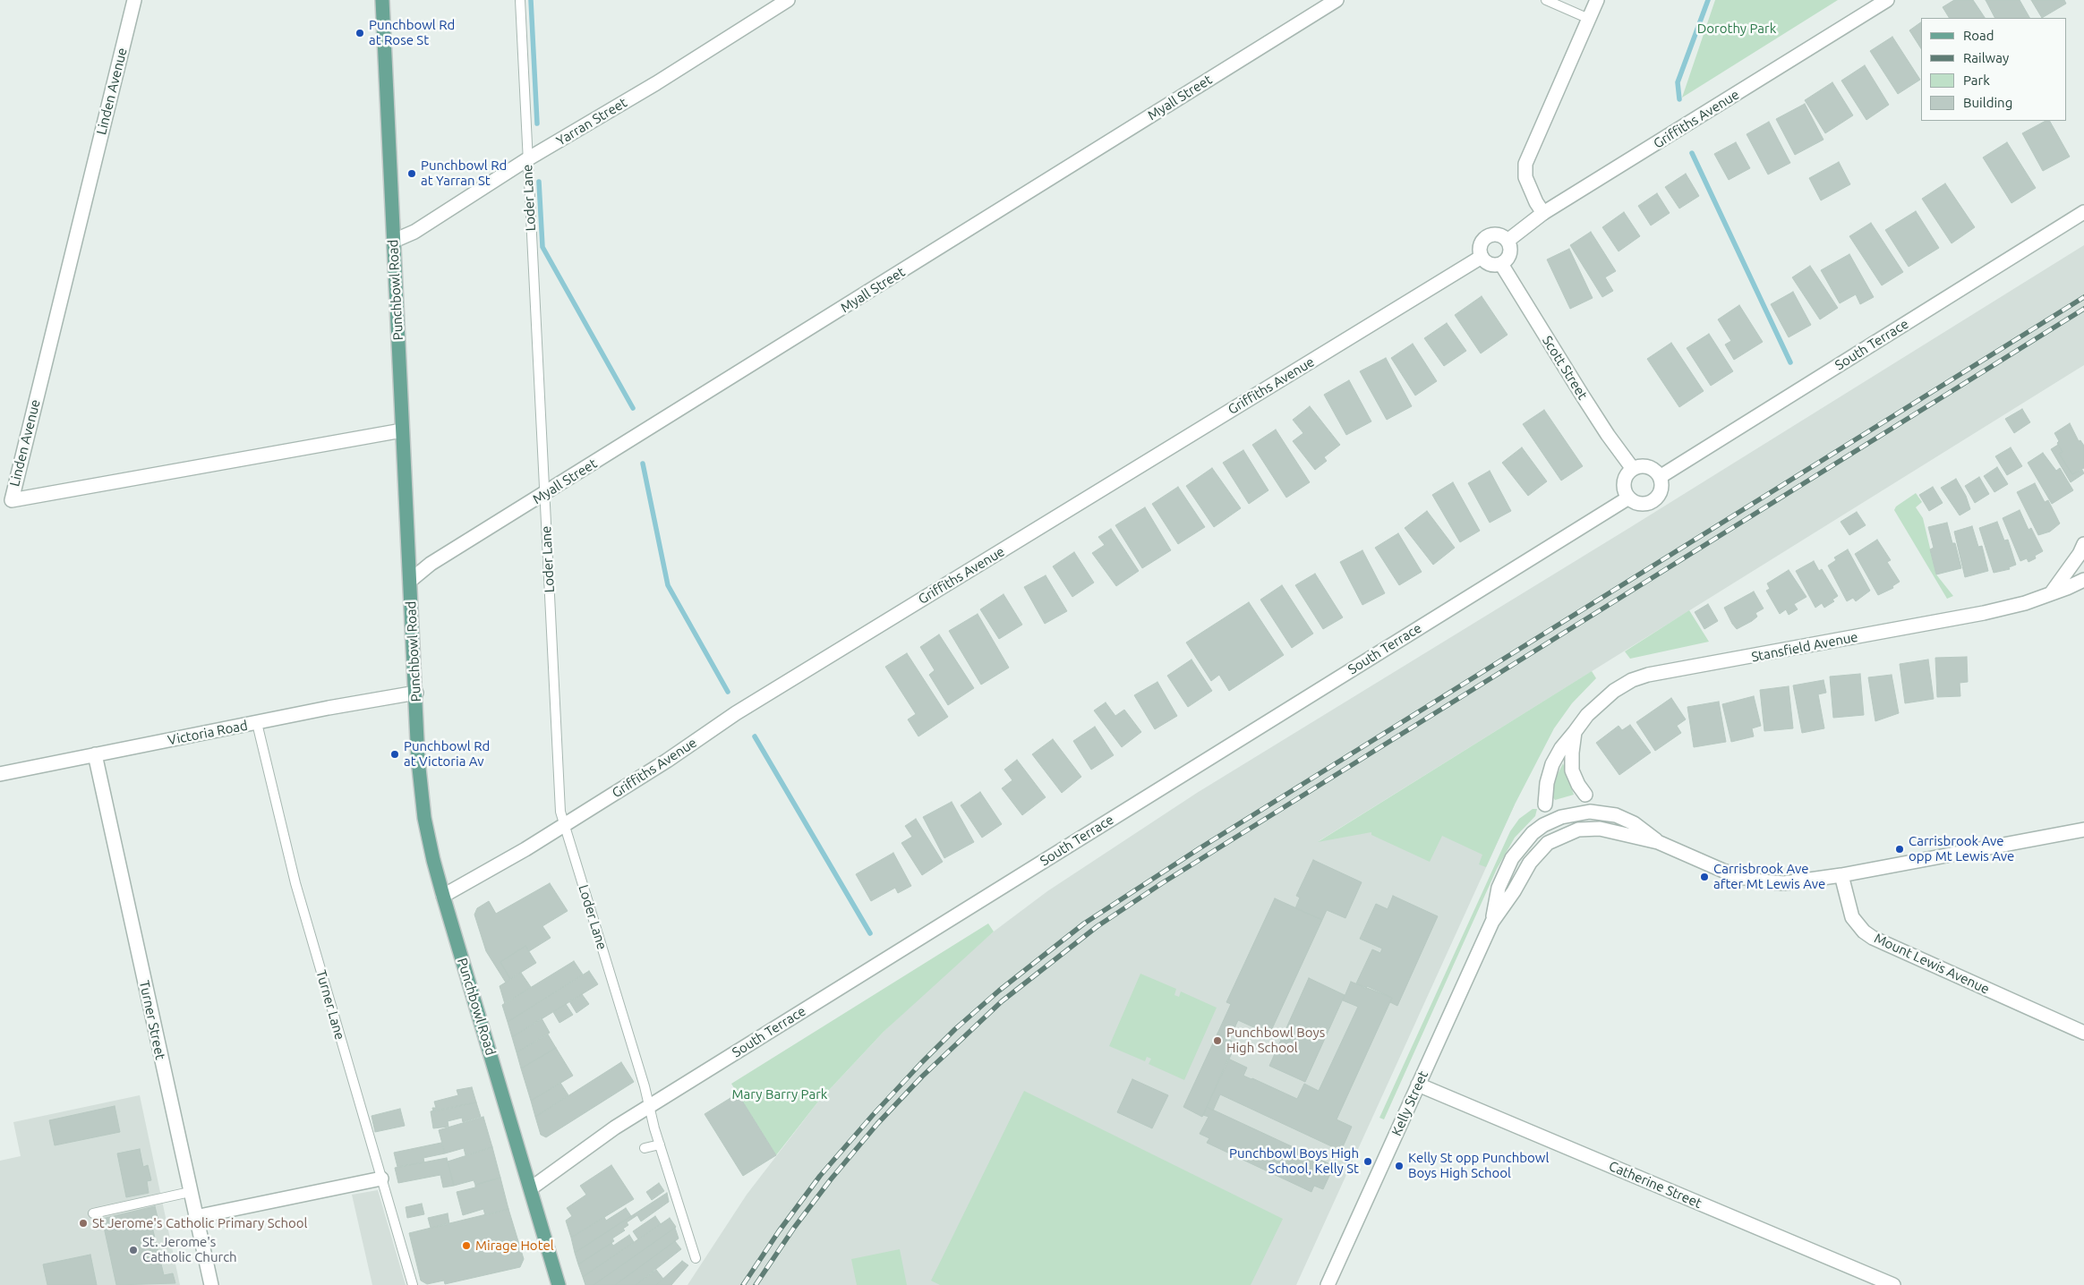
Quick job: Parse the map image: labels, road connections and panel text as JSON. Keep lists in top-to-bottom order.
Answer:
{
  "streets": {
    "main road": ["Punchbowl Road"],
    "street": [
      "Linden Avenue",
      "Myall Street",
      "Griffiths Avenue",
      "Yarran Street",
      "South Terrace",
      "Scott Street",
      "Stansfield Avenue",
      "Victoria Road",
      "Mount Lewis Avenue",
      "Turner Street",
      "Kelly Street",
      "Catherine Street"
    ],
    "lane": ["Loder Lane", "Turner Lane"]
  },
  "crossings": [
    ["Linden Avenue", "Punchbowl Road"],
    ["Myall Street", "Loder Lane"],
    ["Myall Street", "Punchbowl Road"],
    ["Griffiths Avenue", "Loder Lane"],
    ["Griffiths Avenue", "Punchbowl Road"],
    ["Griffiths Avenue", "Scott Street"],
    ["Yarran Street", "Loder Lane"],
    ["Yarran Street", "Punchbowl Road"],
    ["Loder Lane", "South Terrace"],
    ["Punchbowl Road", "South Terrace"],
    ["Punchbowl Road", "Victoria Road"],
    ["South Terrace", "Scott Street"],
    ["Victoria Road", "Turner Lane"],
    ["Victoria Road", "Turner Street"],
    ["Kelly Street", "Catherine Street"]
  ],
  "parks": ["Dorothy Park", "Mary Barry Park"],
  "places": [
    "Punchbowl Rd at Rose St",
    "Punchbowl Rd at Yarran St",
    "Punchbowl Rd at Victoria Av",
    "Carrisbrook Ave opp Mt Lewis Ave",
    "Carrisbrook Ave after Mt Lewis Ave",
    "Punchbowl Boys High School",
    "Punchbowl Boys High School, Kelly St",
    "Kelly St opp Punchbowl Boys High School",
    "St Jerome's Catholic Primary School",
    "Mirage Hotel",
    "St. Jerome's Catholic Church"
  ],
  "legend": [
    "Road",
    "Railway",
    "Park",
    "Building"
  ]
}
